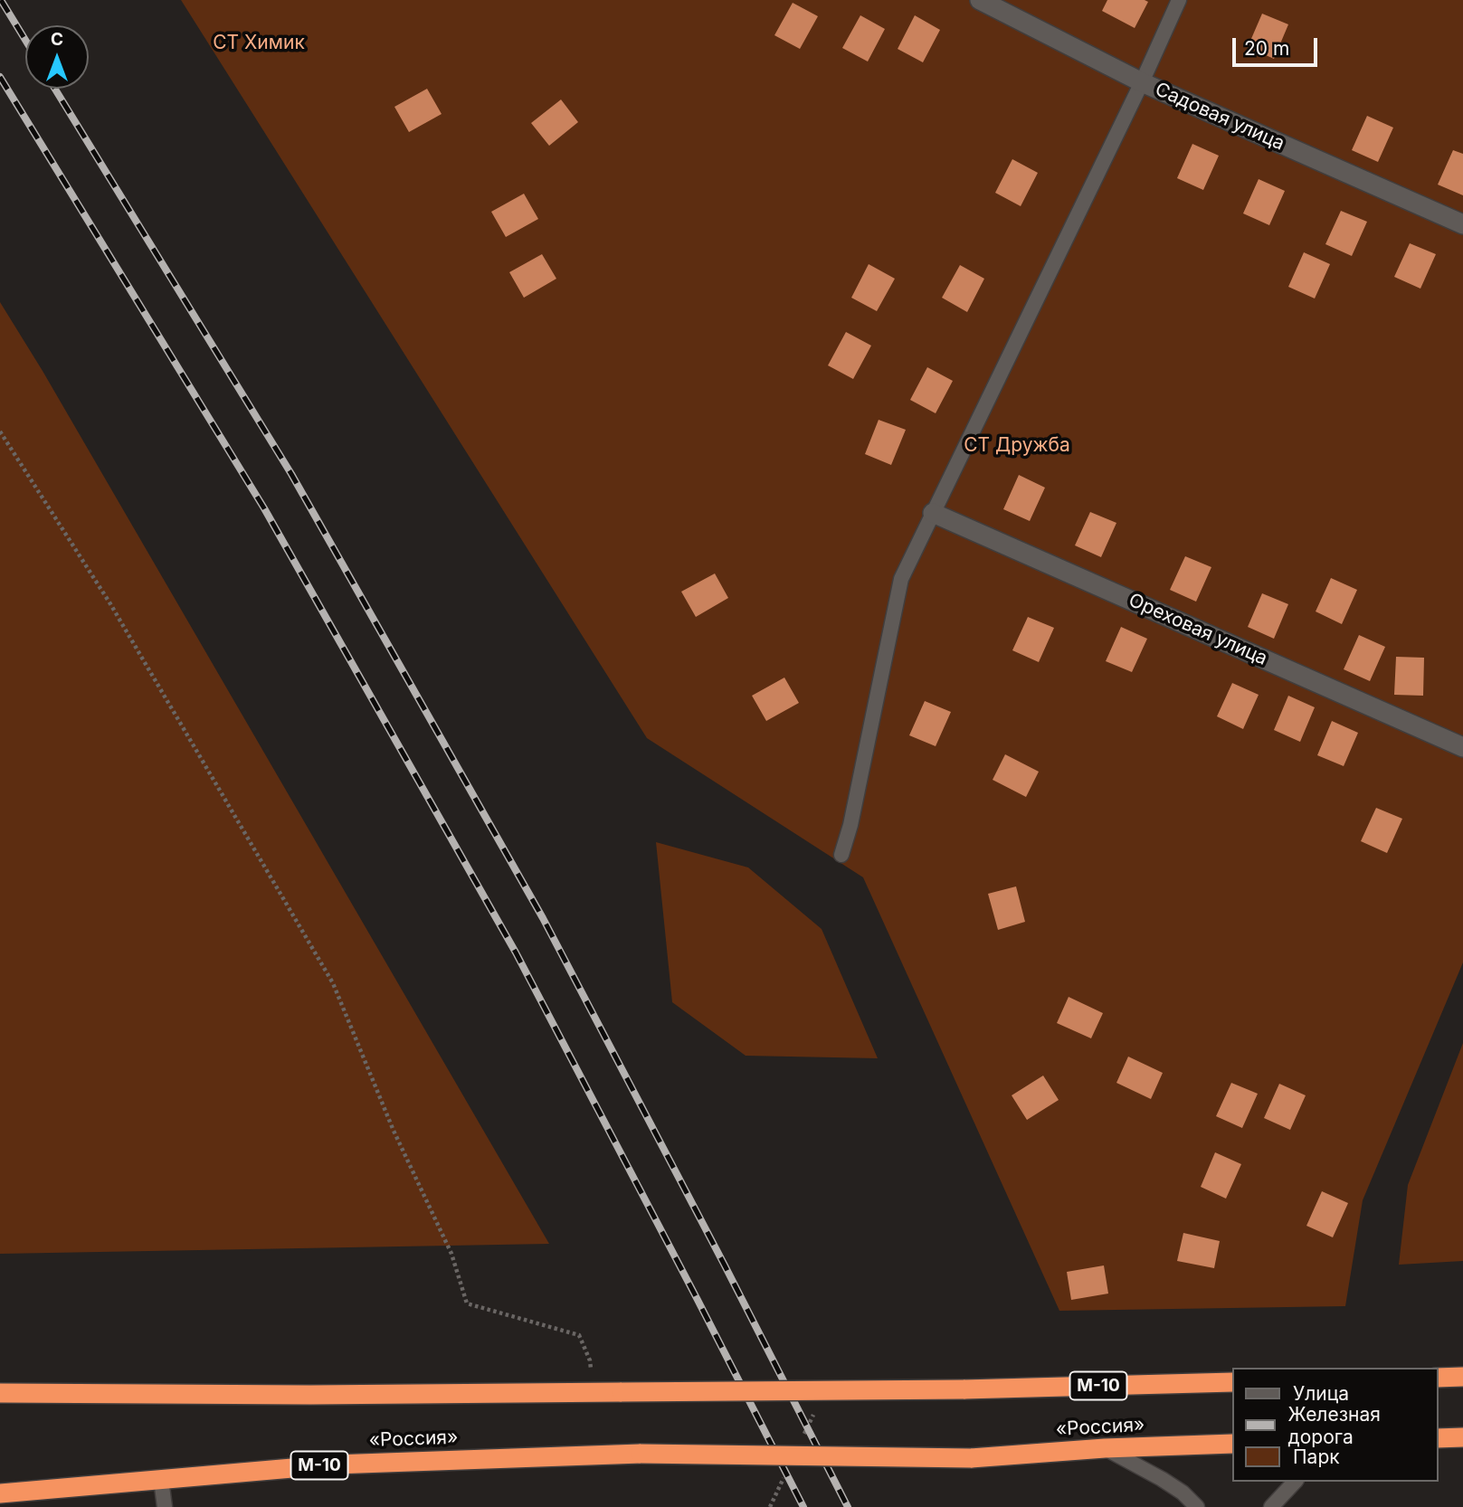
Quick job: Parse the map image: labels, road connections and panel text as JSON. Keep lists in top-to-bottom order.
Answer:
{
  "streets": {
    "highway": ["М-10", "«Россия»"],
    "street": ["Садовая улица", "Ореховая улица"]
  },
  "parks": ["СТ Химик", "СТ Дружба"],
  "legend": ["Улица", "Железная дорога", "Парк"],
  "scale_bar": "20 m",
  "north": "top"
}
